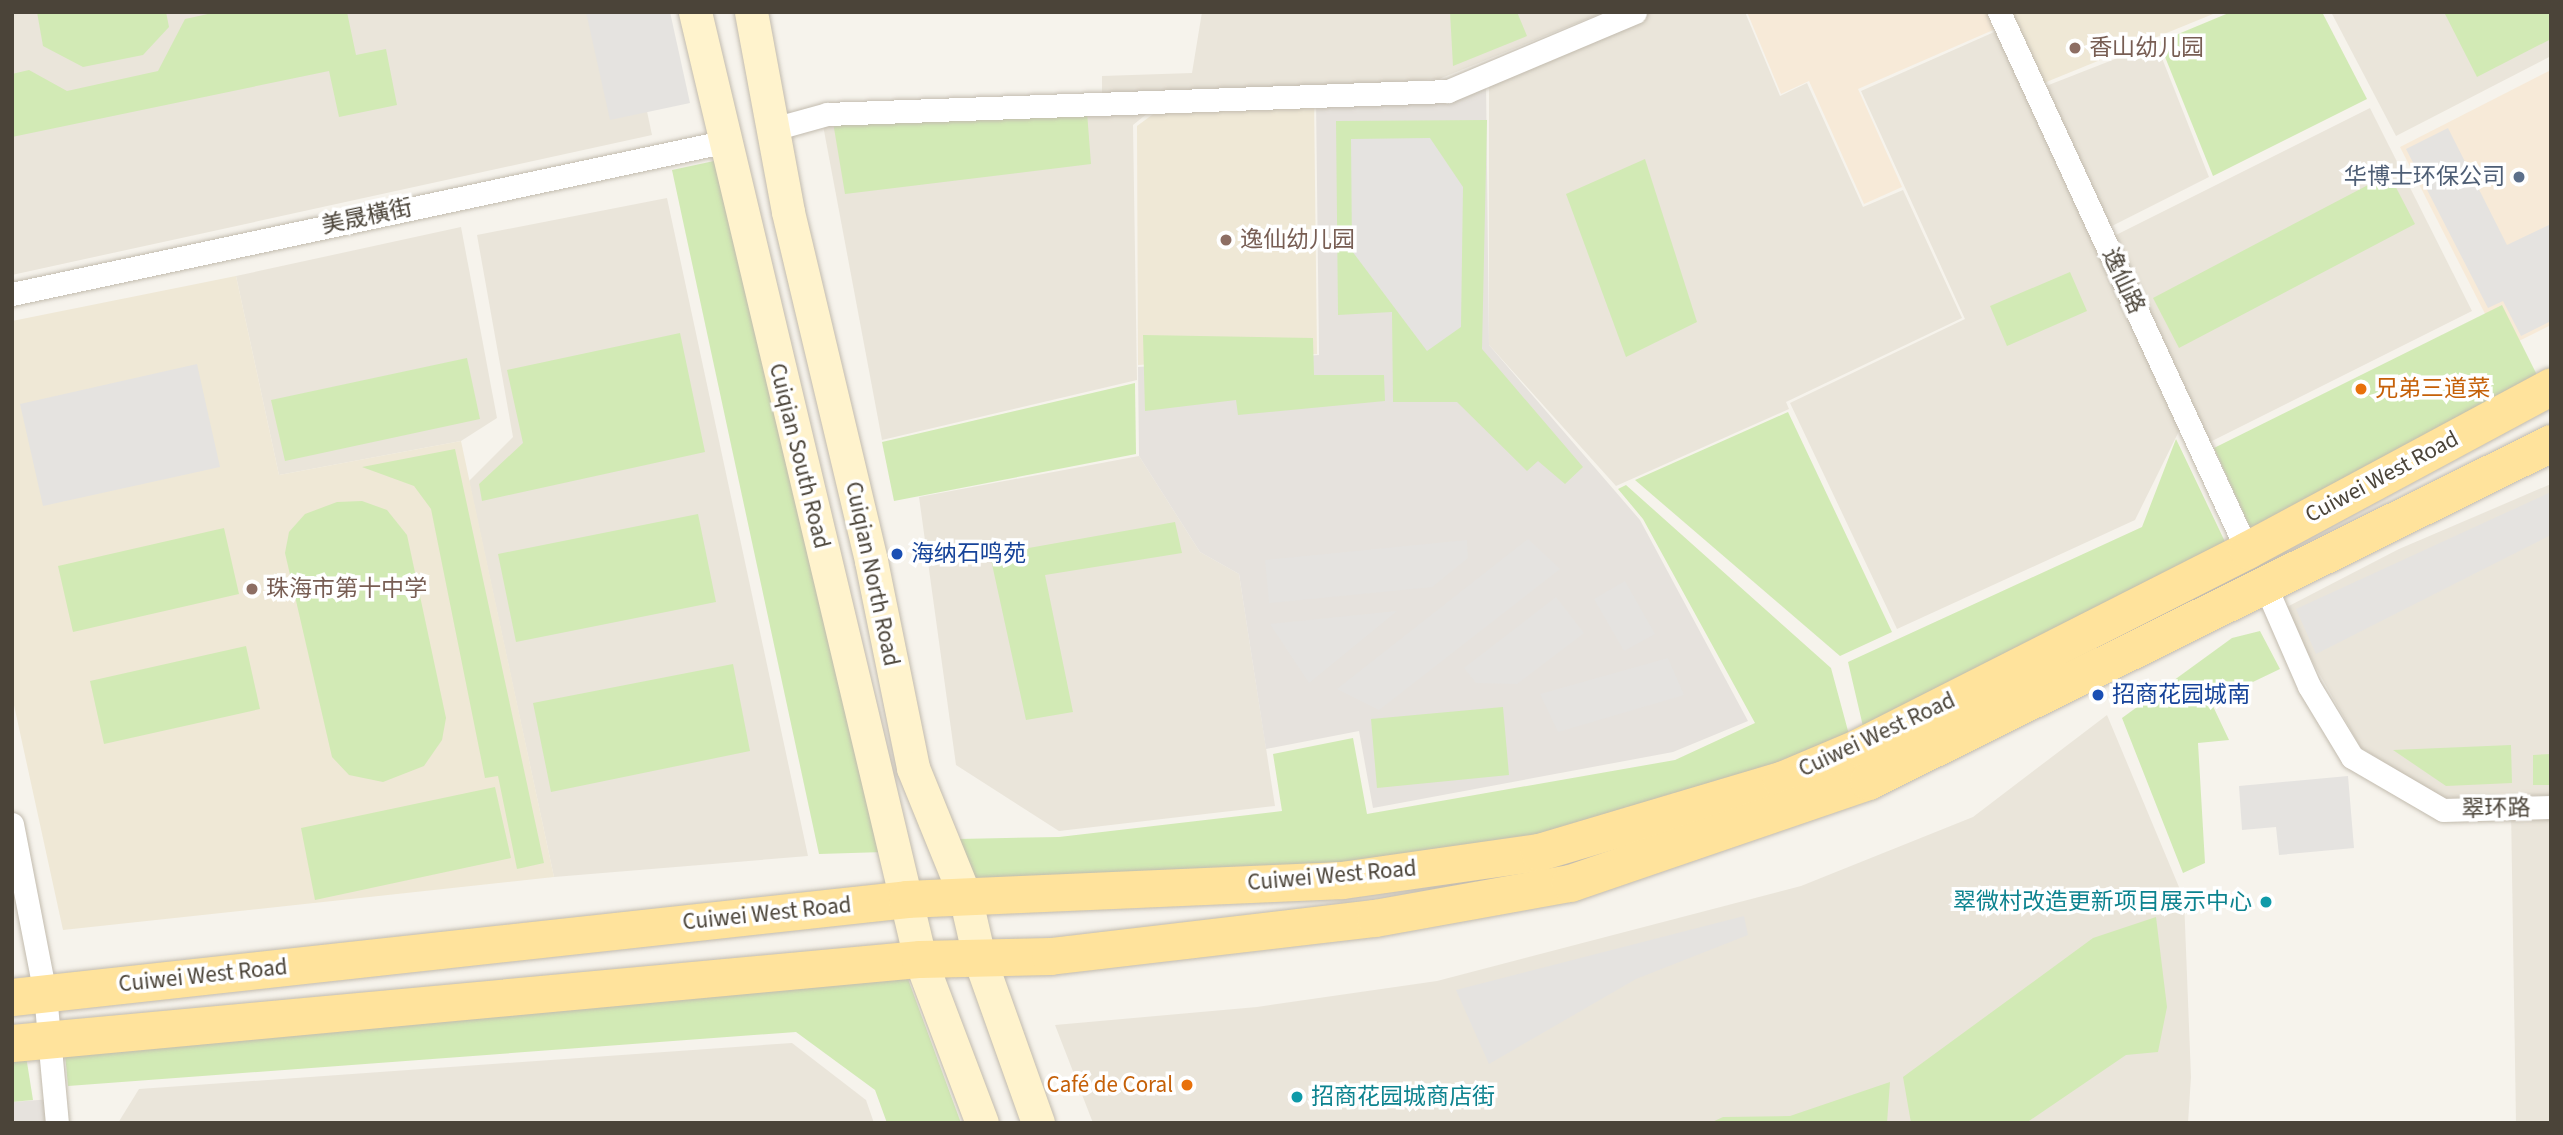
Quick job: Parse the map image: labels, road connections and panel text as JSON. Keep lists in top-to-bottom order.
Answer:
{
  "streets": {
    "main road": ["Cuiqian South Road", "Cuiwei West Road", "Cuiqian North Road"],
    "street": ["美晟橫街", "逸仙路", "翠环路"]
  },
  "crossings": [
    ["美晟橫街", "Cuiqian South Road"],
    ["逸仙路", "Cuiwei West Road"],
    ["Cuiqian South Road", "Cuiwei West Road"],
    ["Cuiwei West Road", "Cuiqian North Road"],
    ["Cuiwei West Road", "翠环路"]
  ],
  "places": [
    "香山幼儿园",
    "华博士环保公司",
    "逸仙幼儿园",
    "兄弟三道菜",
    "海纳石鸣苑",
    "珠海市第十中学",
    "招商花园城南",
    "翠微村改造更新项目展示中心",
    "Café de Coral",
    "招商花园城商店街"
  ]
}
